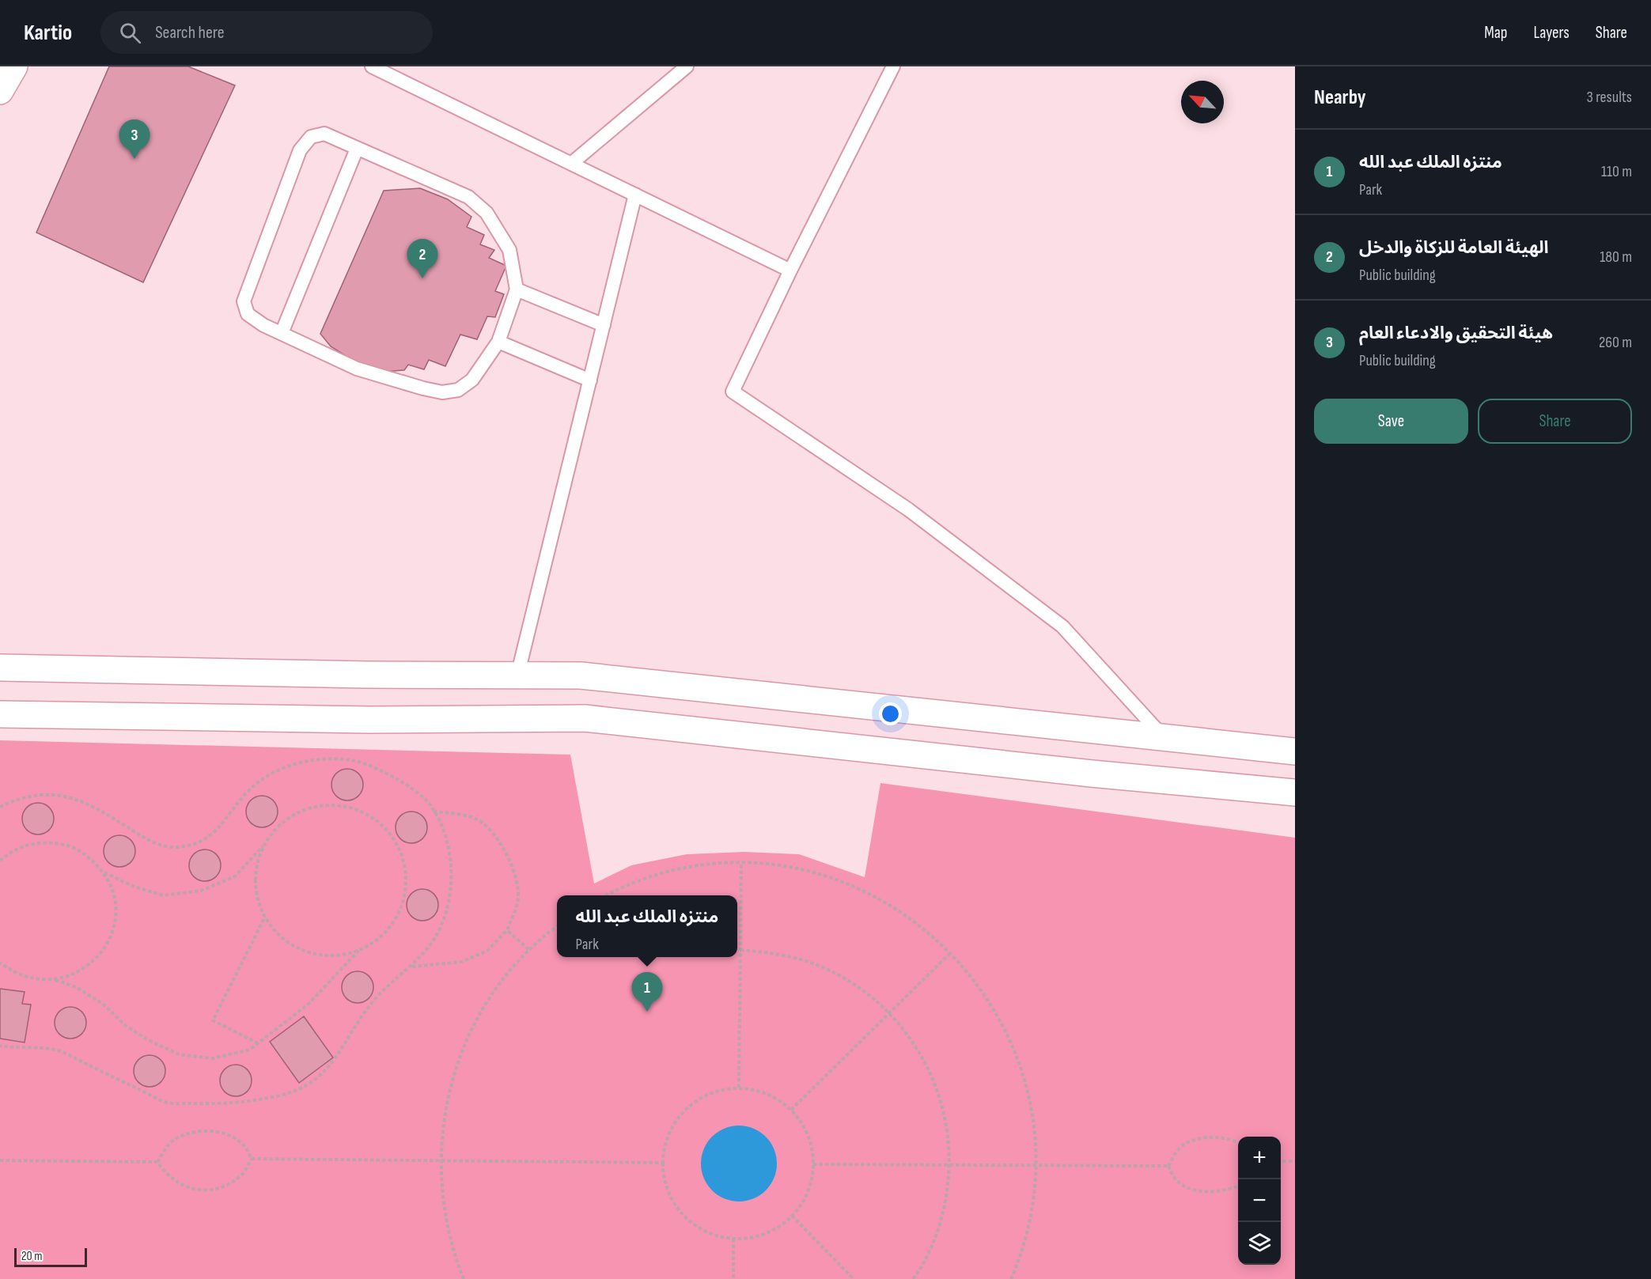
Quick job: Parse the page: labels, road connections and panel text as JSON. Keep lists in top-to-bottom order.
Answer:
{
  "scale_bar": "20 m",
  "north": "top left",
  "page": {
    "header": "Kartio",
    "search": "Search here",
    "nav": ["Map", "Layers", "Share"],
    "heading": ["Nearby", "3 results"],
    "pins": ["3", "2", "1"],
    "list": [
      {
        "mark": "1",
        "name": "منتزه الملك عبد الله",
        "note": "Park",
        "value": "110 m"
      },
      {
        "mark": "2",
        "name": "الهيئة العامة للزكاة والدخل",
        "note": "Public building",
        "value": "180 m"
      },
      {
        "mark": "3",
        "name": "هيئة التحقيق والادعاء العام",
        "note": "Public building",
        "value": "260 m"
      }
    ],
    "buttons": ["Save", "Share"],
    "popup": ["منتزه الملك عبد الله", "Park"],
    "map_buttons": ["+", "−"],
    "scale": "20 m"
  }
}
